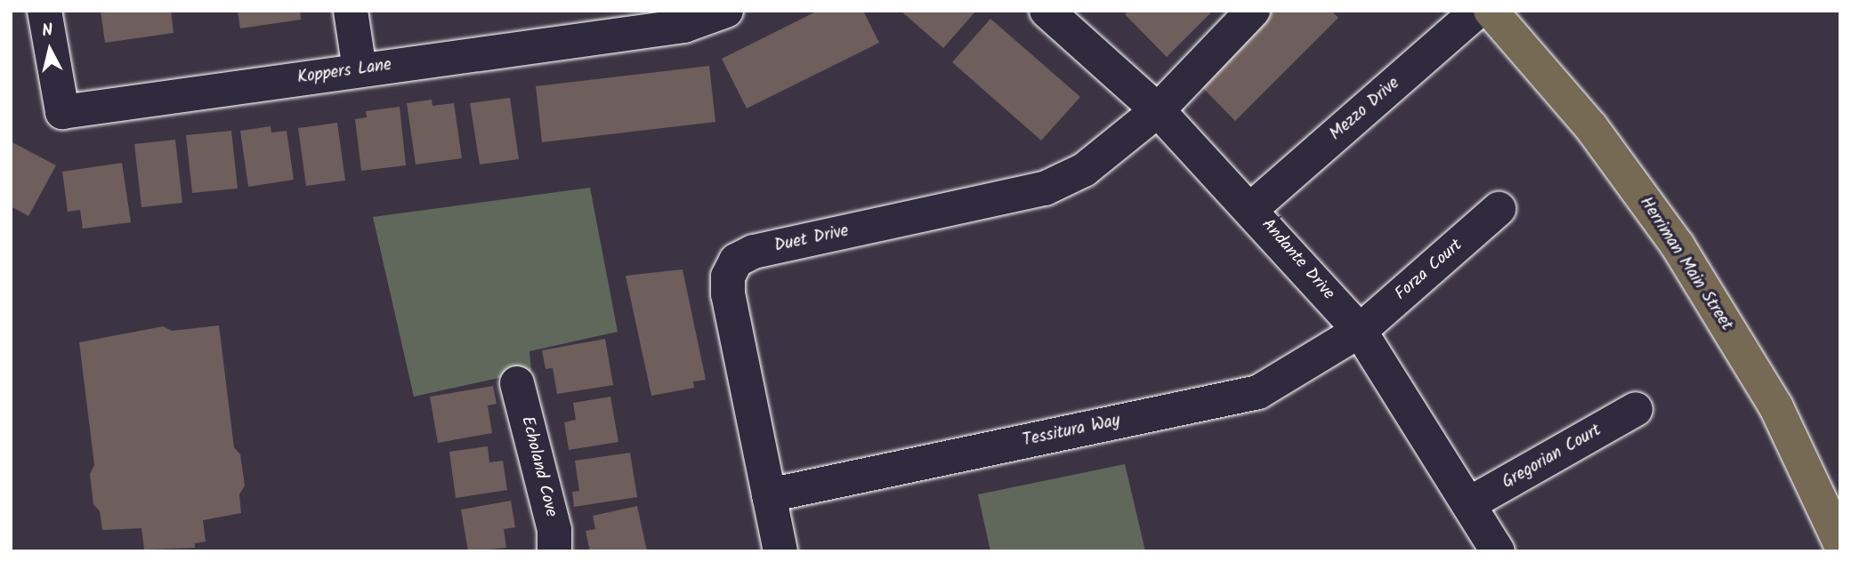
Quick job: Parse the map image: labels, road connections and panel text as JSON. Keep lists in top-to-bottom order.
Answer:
{
  "streets": {
    "main road": ["Herriman Main Street"],
    "street": [
      "Koppers Lane",
      "Mezzo Drive",
      "Duet Drive",
      "Andante Drive",
      "Forza Court",
      "Tessitura Way",
      "Gregorian Court",
      "Echoland Cove"
    ]
  },
  "crossings": [
    ["Mezzo Drive", "Andante Drive"],
    ["Duet Drive", "Andante Drive"],
    ["Duet Drive", "Tessitura Way"],
    ["Andante Drive", "Forza Court"],
    ["Andante Drive", "Tessitura Way"],
    ["Andante Drive", "Gregorian Court"],
    ["Forza Court", "Tessitura Way"]
  ],
  "north": "top"
}
